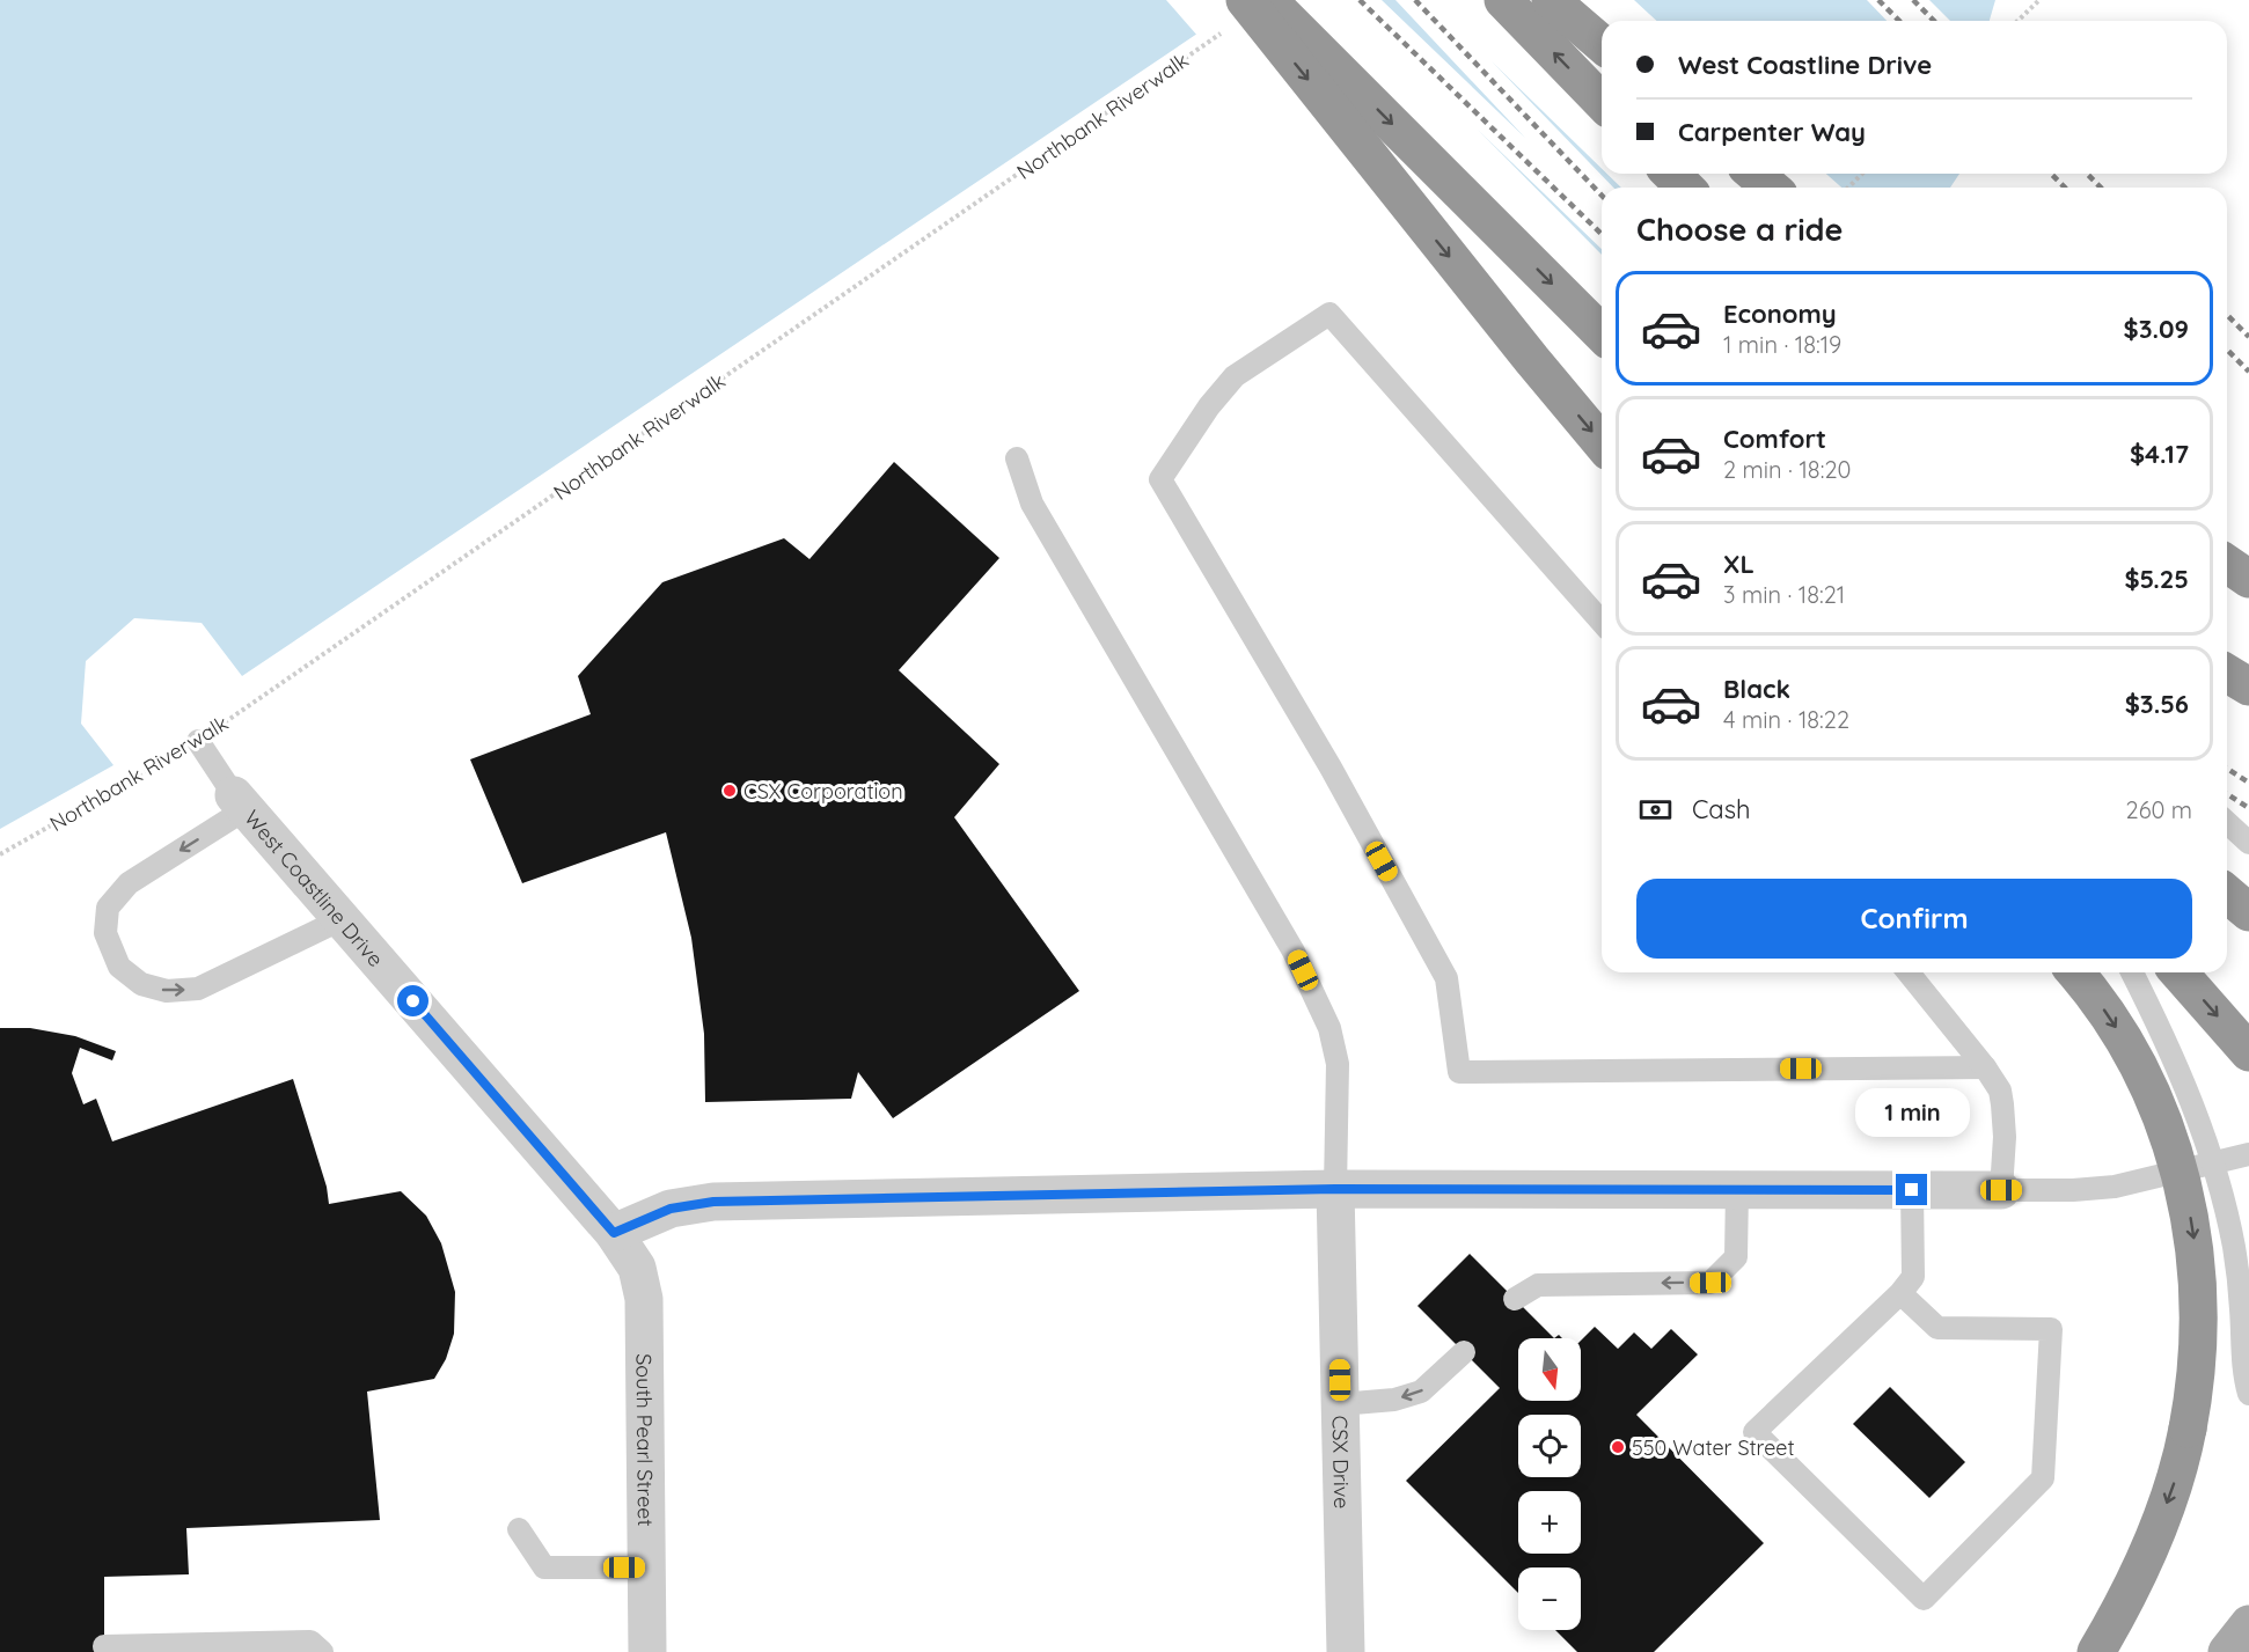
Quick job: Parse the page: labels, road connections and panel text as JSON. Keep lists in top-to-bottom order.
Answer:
{
  "streets": {
    "street": ["West Coastline Drive", "South Pearl Street", "CSX Drive"],
    "path": ["Northbank Riverwalk"]
  },
  "crossings": [
    ["West Coastline Drive", "South Pearl Street"]
  ],
  "places": ["CSX Corporation", "550 Water Street"],
  "north": "bottom",
  "page": {
    "banner": ["West Coastline Drive", "Carpenter Way"],
    "heading": "Choose a ride",
    "list": [
      {
        "name": "Economy",
        "note": "1 min · 18:19",
        "value": "$3.09"
      },
      {
        "name": "Comfort",
        "note": "2 min · 18:20",
        "value": "$4.17"
      },
      {
        "name": "XL",
        "note": "3 min · 18:21",
        "value": "$5.25"
      },
      {
        "name": "Black",
        "note": "4 min · 18:22",
        "value": "$3.56"
      }
    ],
    "pay": ["Cash", "260 m"],
    "buttons": "Confirm",
    "bubble": "1 min",
    "map_buttons": ["+", "−"]
  }
}
